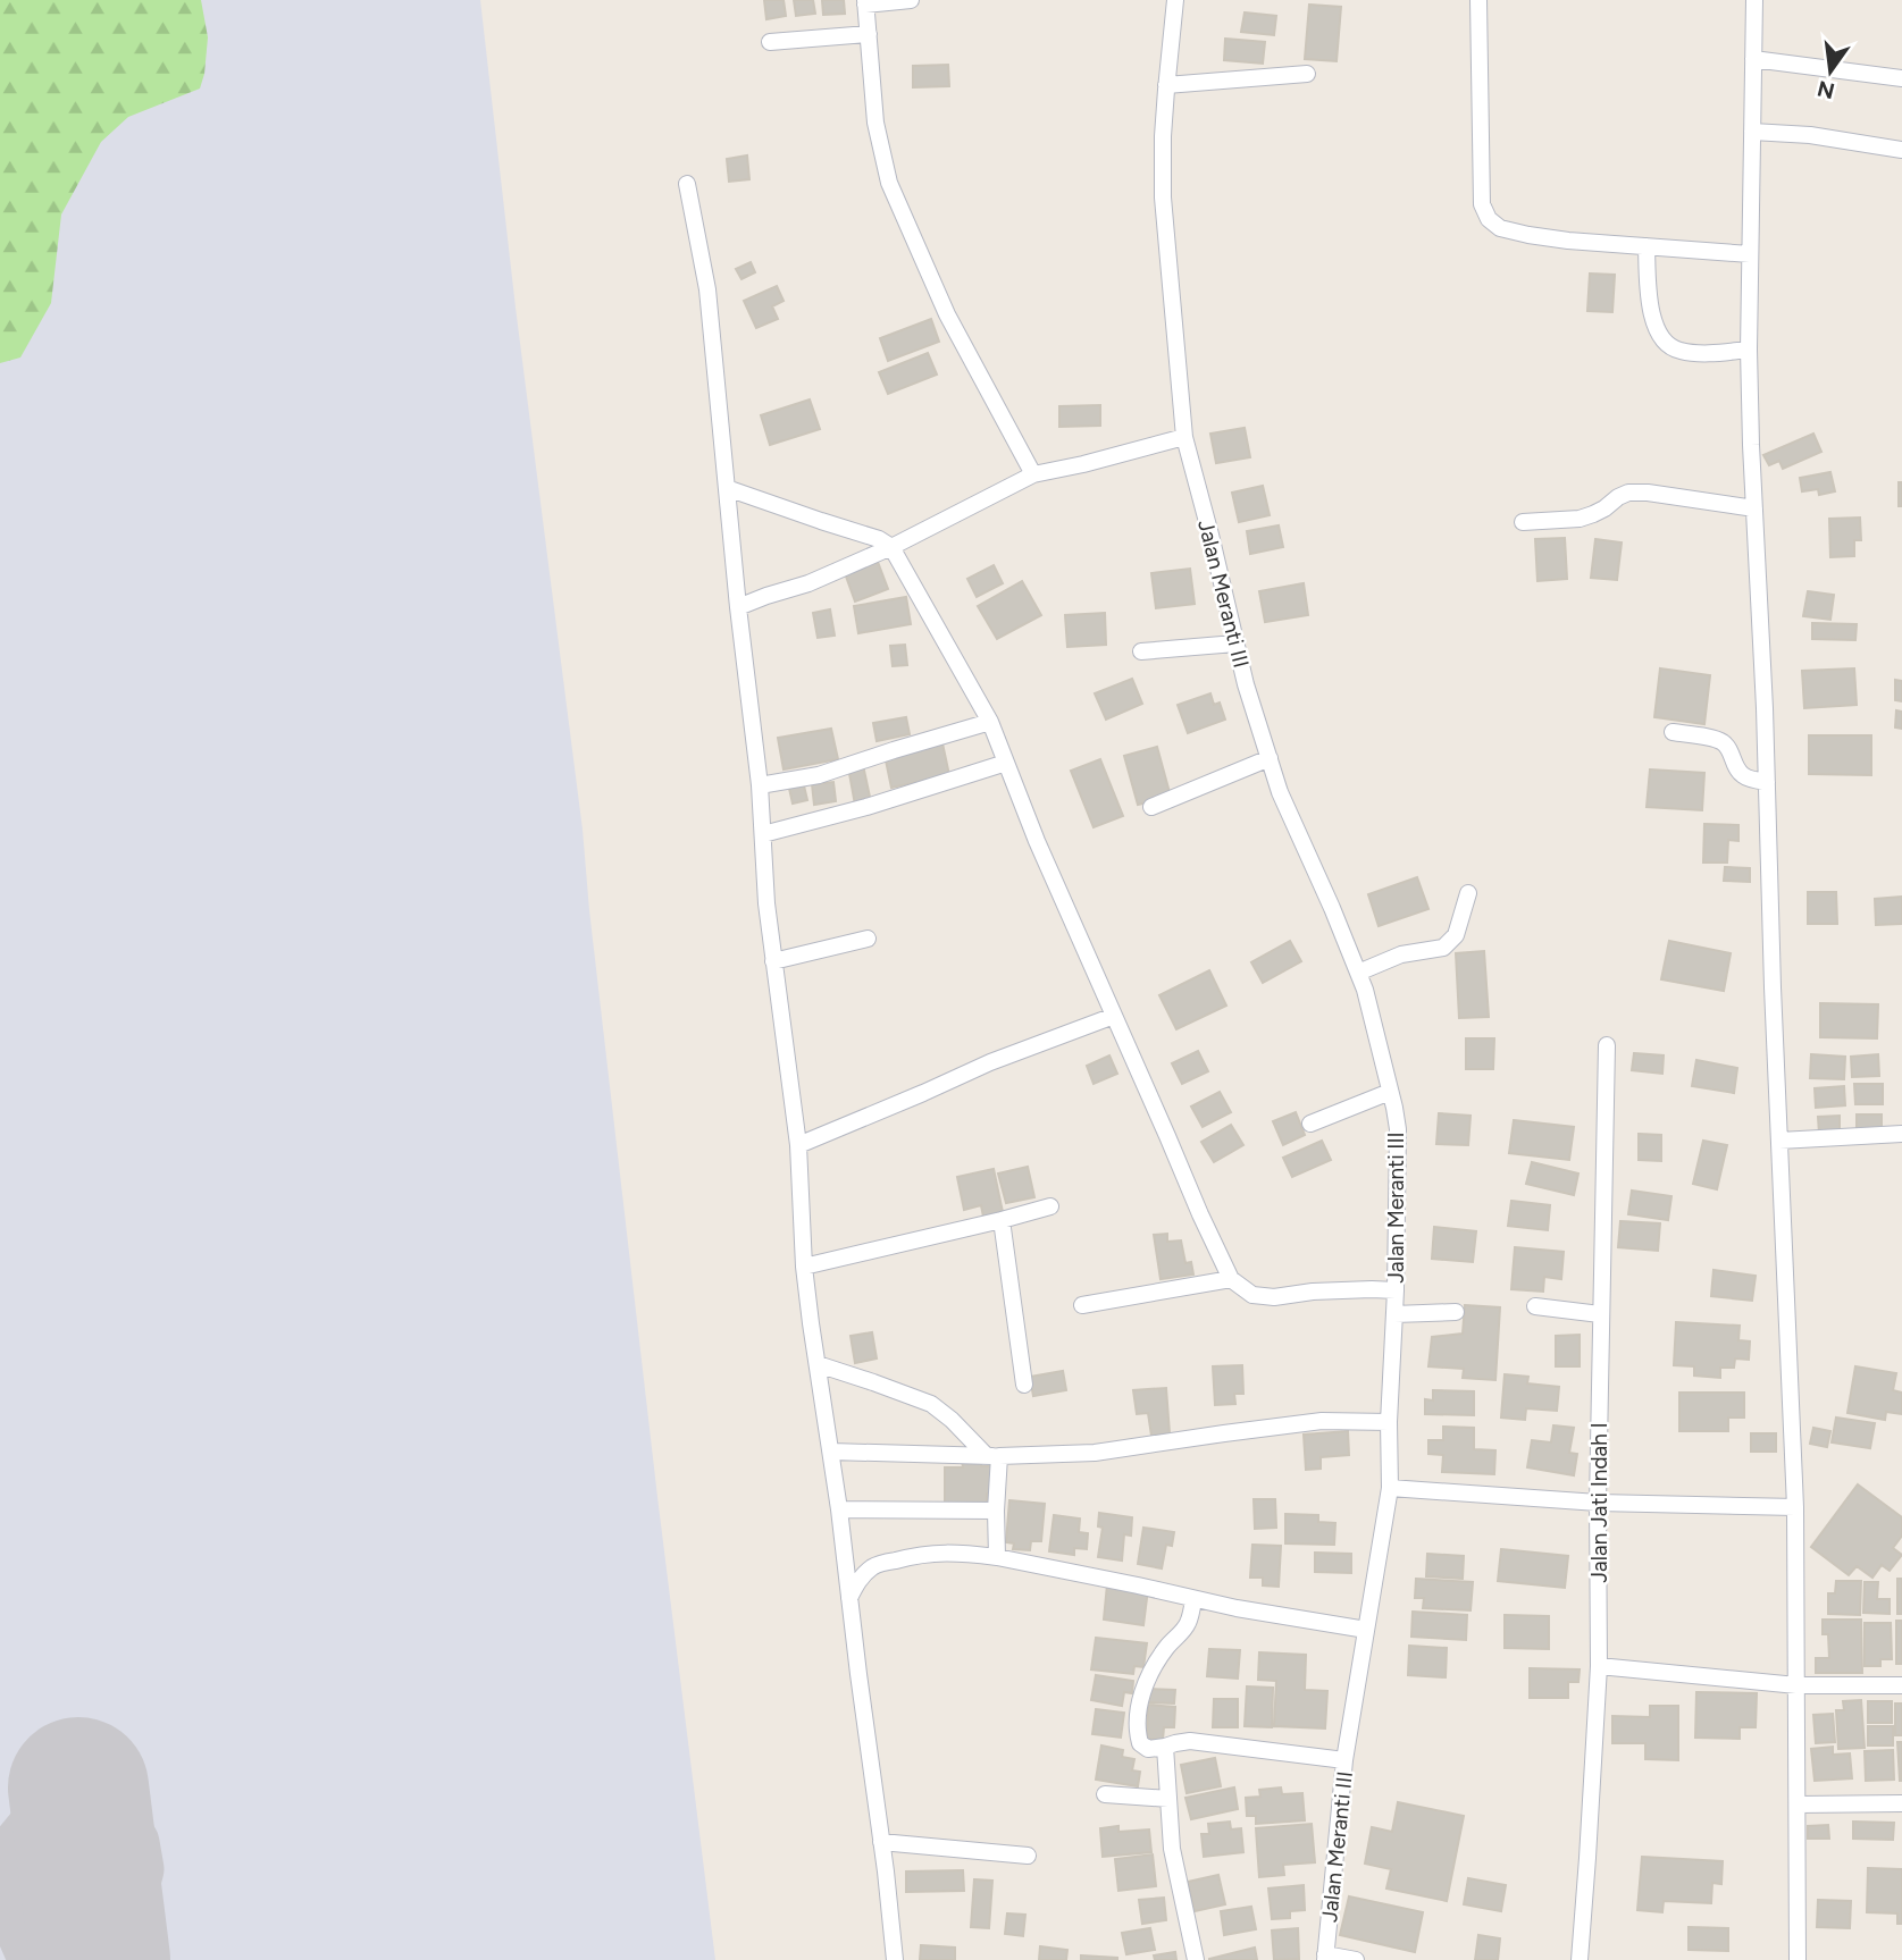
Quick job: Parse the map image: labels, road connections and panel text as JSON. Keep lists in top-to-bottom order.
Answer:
{
  "streets": {
    "street": ["Jalan Meranti III", "Jalan Jati Indah I"]
  },
  "north": "bottom"
}
